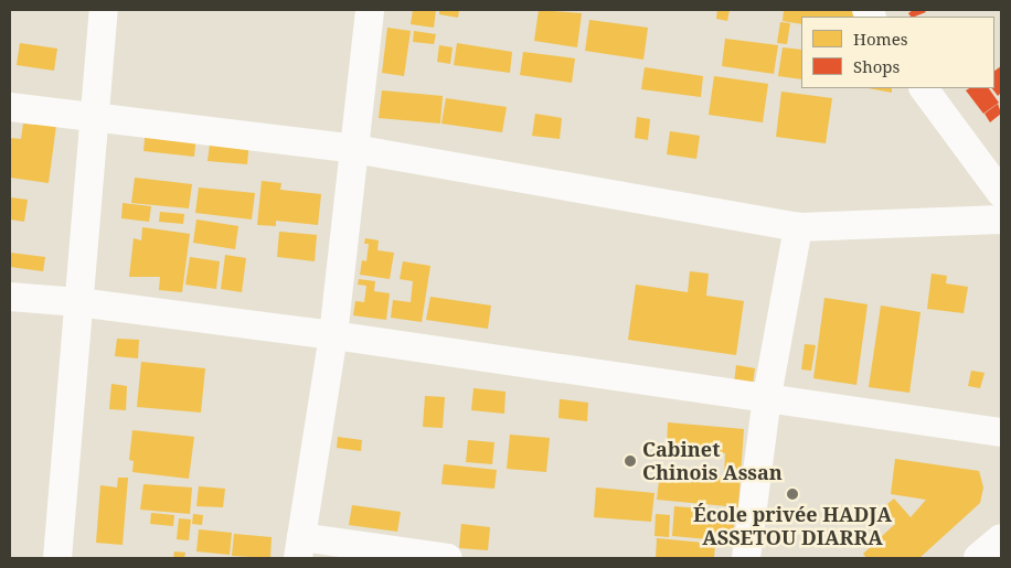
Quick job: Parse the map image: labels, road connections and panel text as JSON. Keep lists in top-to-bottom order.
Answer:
{
  "places": ["Cabinet Chinois Assan", "École privée HADJA ASSETOU DIARRA"],
  "legend": ["Homes", "Shops"]
}
